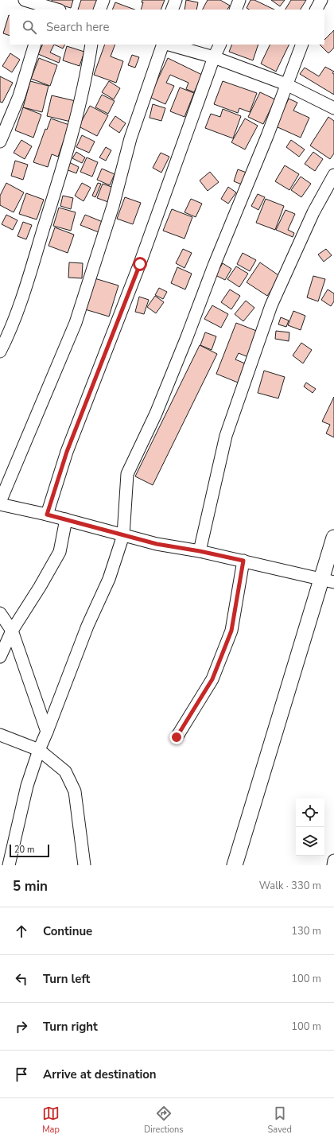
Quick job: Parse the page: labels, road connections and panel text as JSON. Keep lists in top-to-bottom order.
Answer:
{
  "scale_bar": "20 m",
  "page": {
    "search": "Search here",
    "scale": "20 m",
    "heading": ["5 min", "Walk · 330 m"],
    "list": [
      ["Continue", "130 m"],
      ["Turn left", "100 m"],
      ["Turn right", "100 m"],
      "Arrive at destination"
    ],
    "nav": ["Map", "Directions", "Saved"]
  }
}
